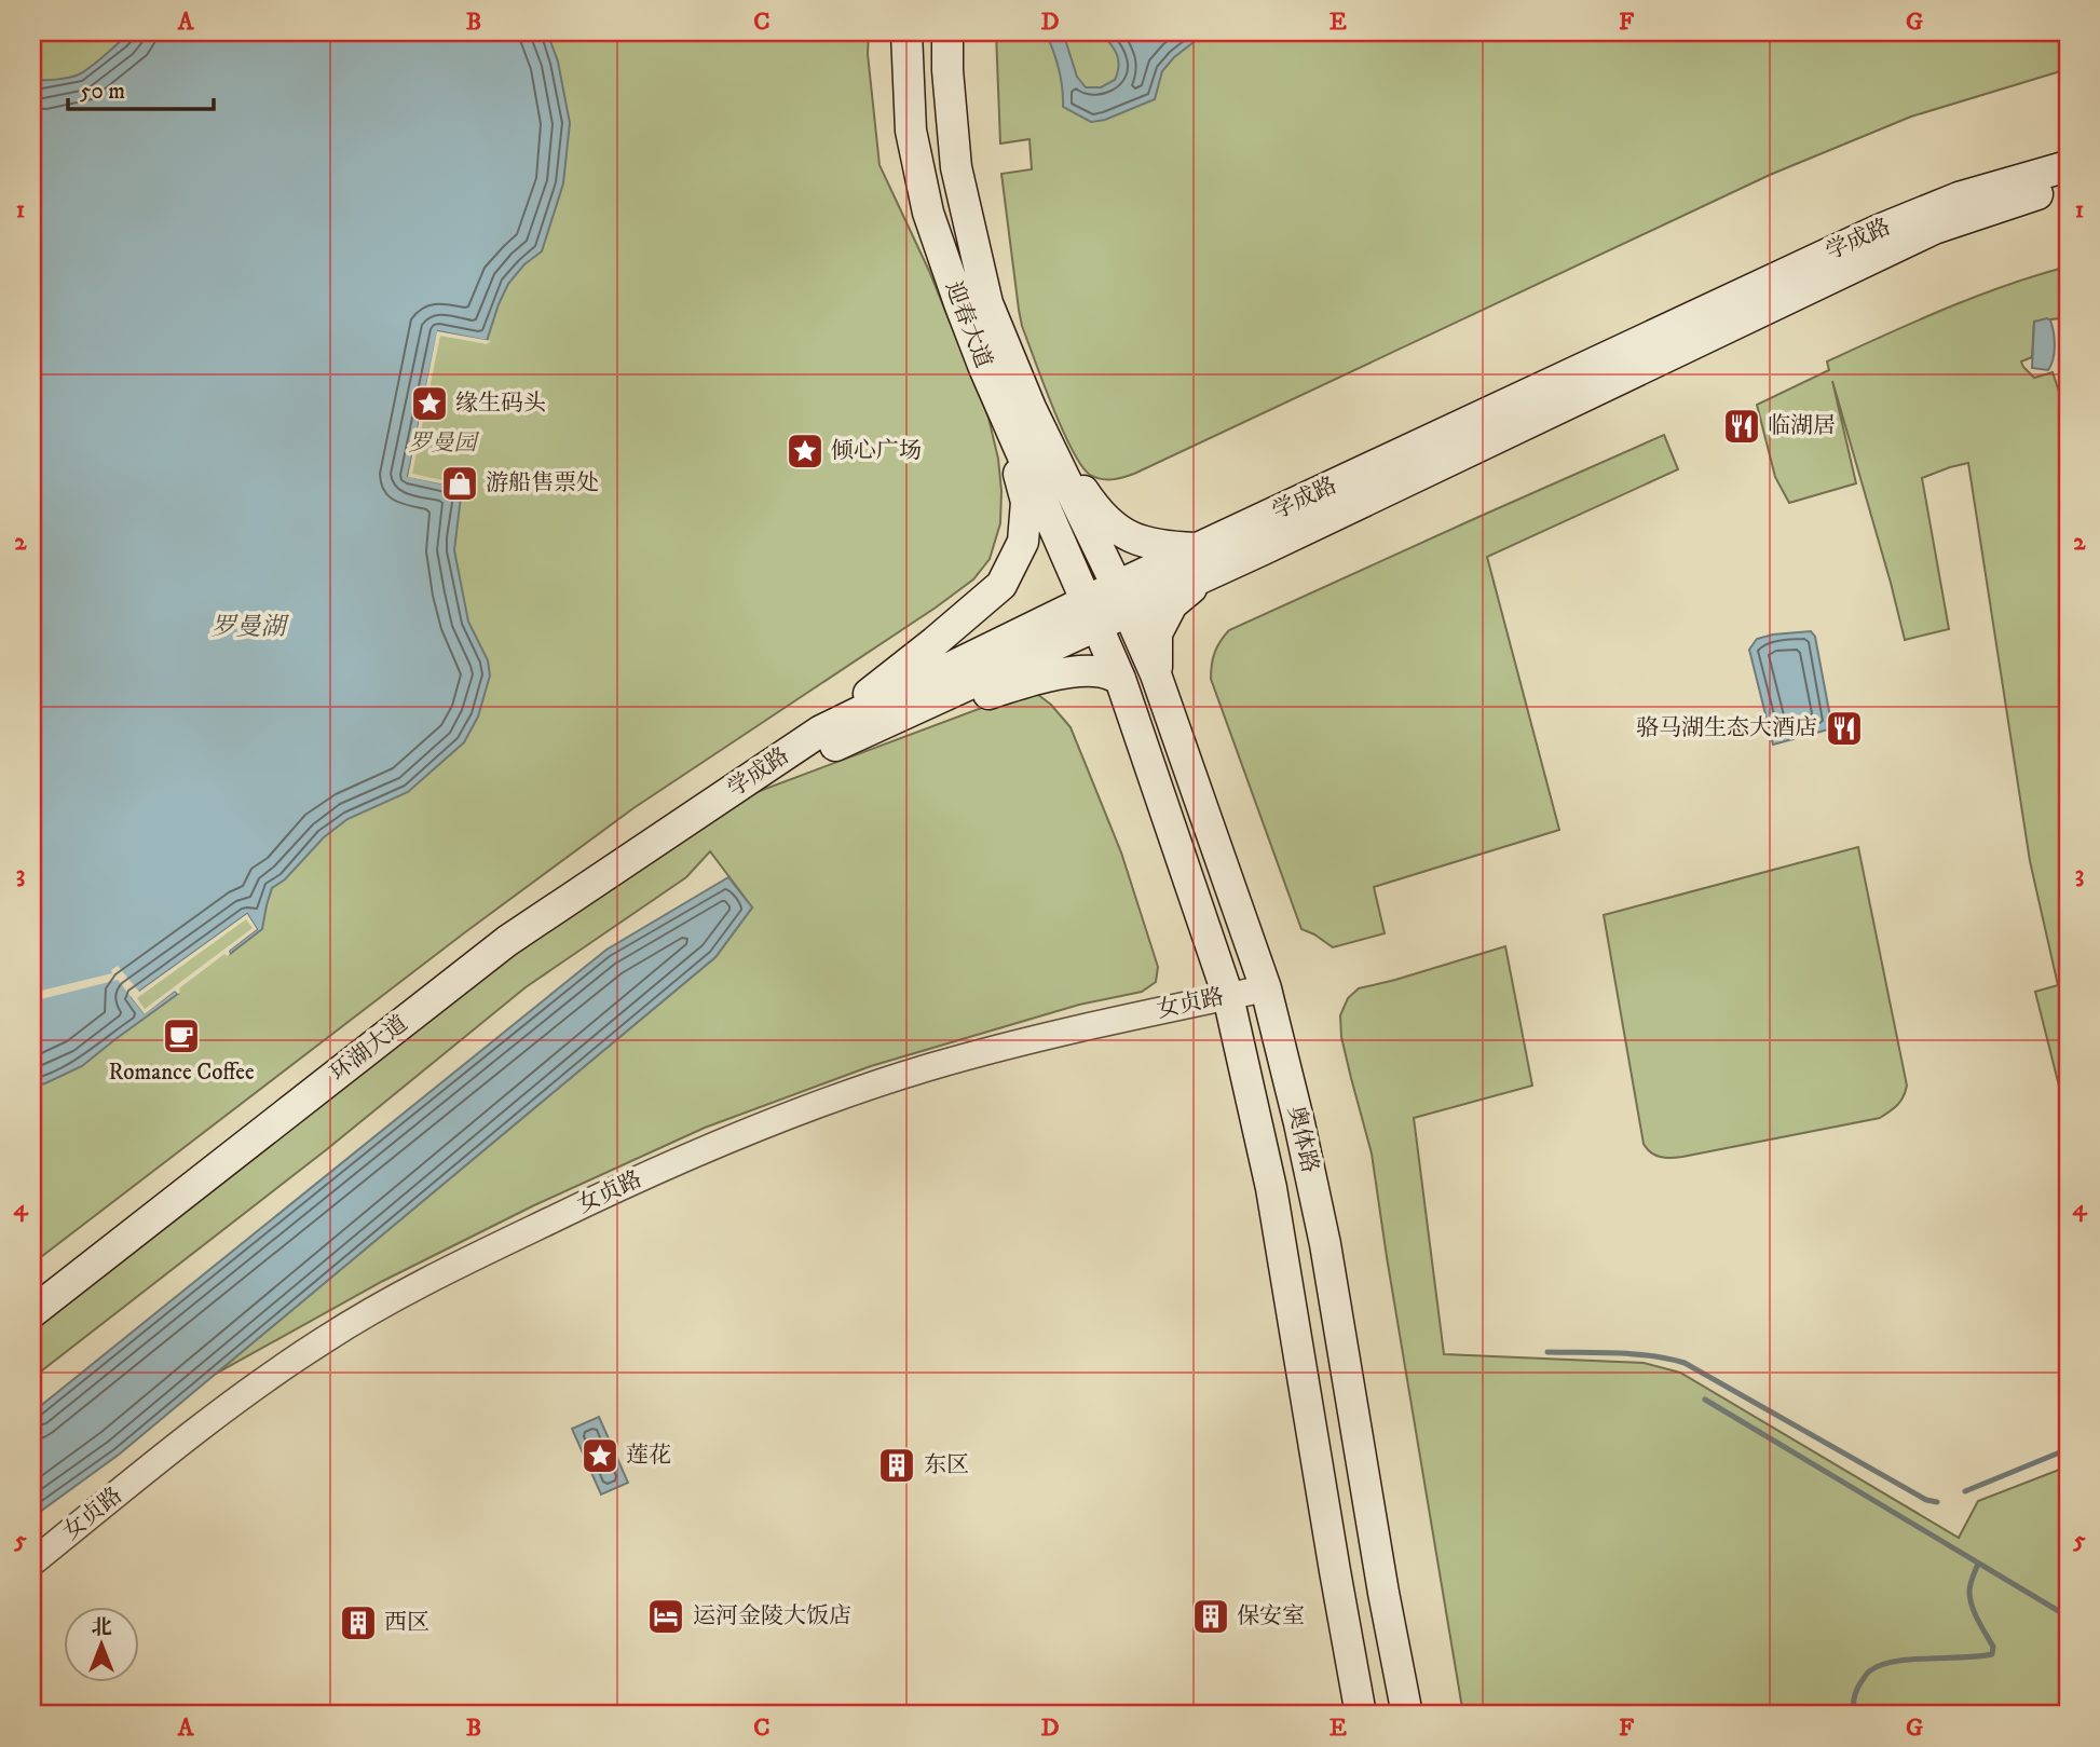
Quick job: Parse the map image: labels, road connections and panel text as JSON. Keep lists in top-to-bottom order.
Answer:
{
  "streets": {
    "main road": [
      "学成路",
      "迎春大道",
      "环湖大道",
      "奥体路"
    ],
    "street": ["女贞路"]
  },
  "crossings": [
    ["学成路", "迎春大道"],
    ["学成路", "环湖大道"],
    ["学成路", "奥体路"],
    ["迎春大道", "奥体路"],
    ["女贞路", "奥体路"]
  ],
  "water": ["罗曼湖"],
  "parks": ["罗曼园"],
  "places": {
    "place": ["缘生码头", "倾心广场", "莲花"],
    "restaurant": ["临湖居", "骆马湖生态大酒店"],
    "shop": ["游船售票处"],
    "cafe": ["Romance Coffee"],
    "building": ["东区", "保安室", "西区"],
    "hotel": ["运河金陵大饭店"]
  },
  "scale_bar": "50 m",
  "north": "top",
  "grid": {
    "columns": [
      "A",
      "B",
      "C",
      "D",
      "E",
      "F",
      "G"
    ],
    "rows": [
      "1",
      "2",
      "3",
      "4",
      "5"
    ]
  }
}
